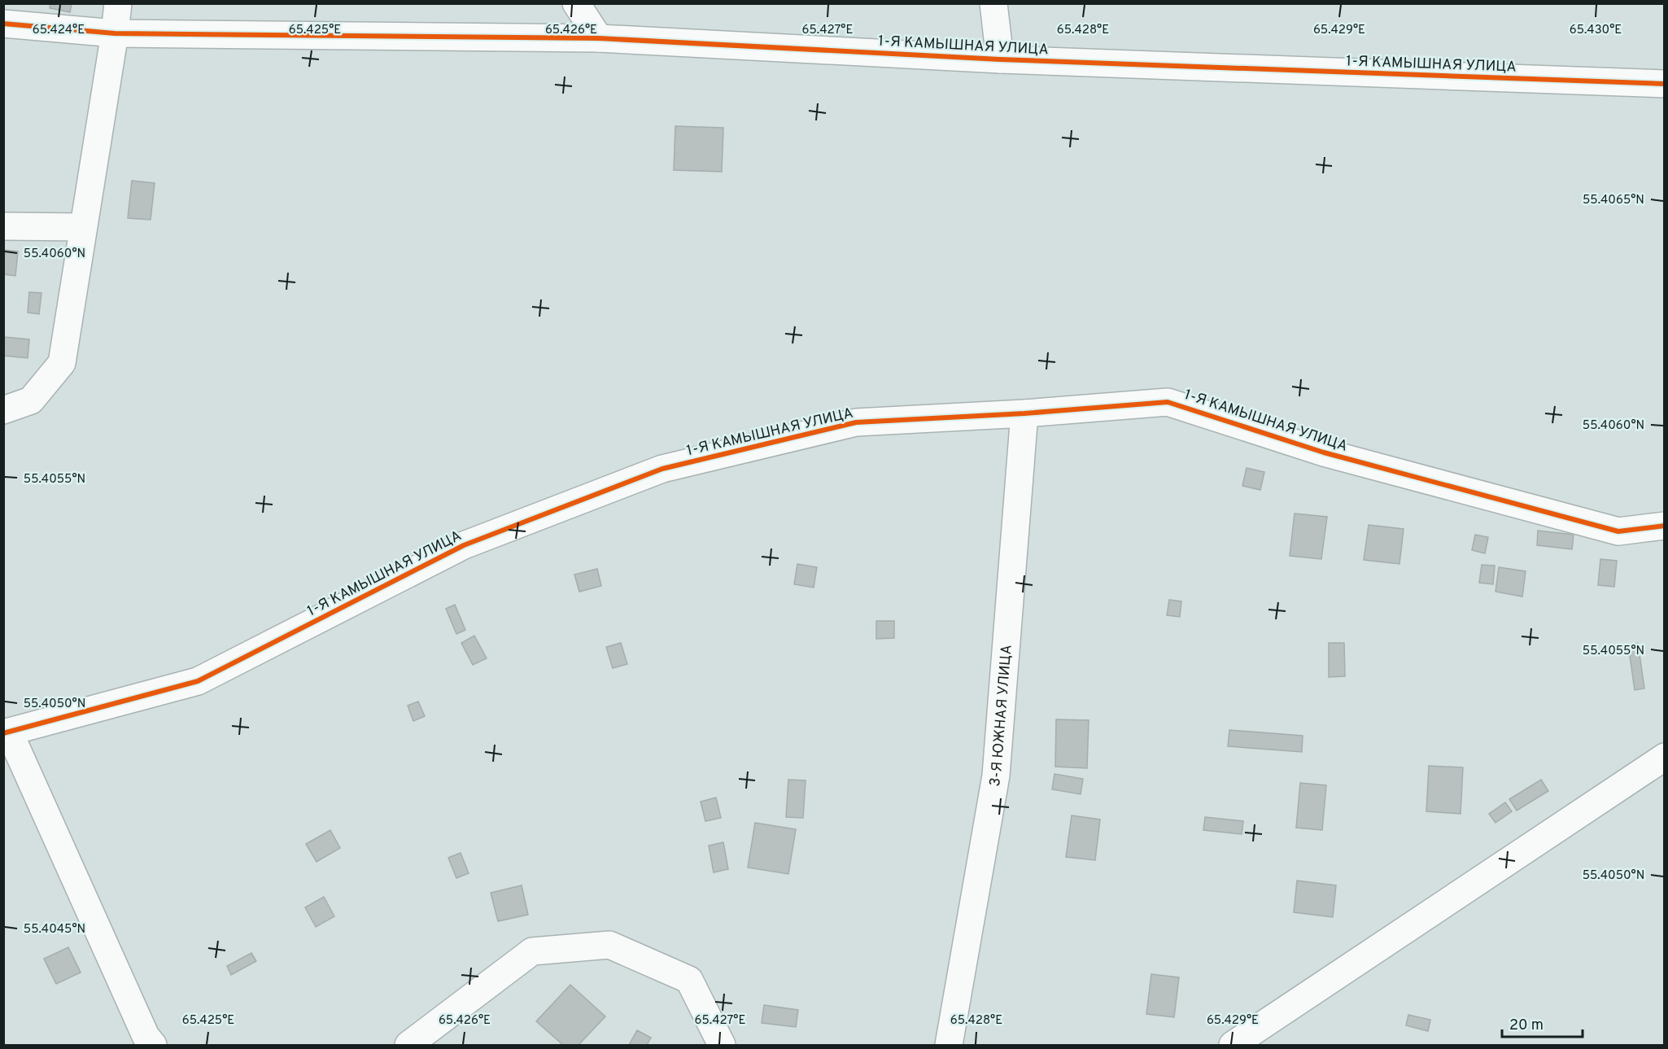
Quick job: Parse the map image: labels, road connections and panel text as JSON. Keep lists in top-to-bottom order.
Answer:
{
  "streets": {
    "street": ["1-Я КАМЫШНАЯ УЛИЦА", "3-Я ЮЖНАЯ УЛИЦА"]
  },
  "crossings": [
    ["1-Я КАМЫШНАЯ УЛИЦА", "3-Я ЮЖНАЯ УЛИЦА"]
  ],
  "scale_bar": "20 m",
  "coordinates": [
    "65.424°E",
    "65.425°E",
    "65.426°E",
    "65.427°E",
    "65.428°E",
    "65.429°E",
    "65.430°E",
    "55.4065°N",
    "55.4060°N",
    "55.4055°N",
    "55.4050°N",
    "55.4045°N"
  ]
}
